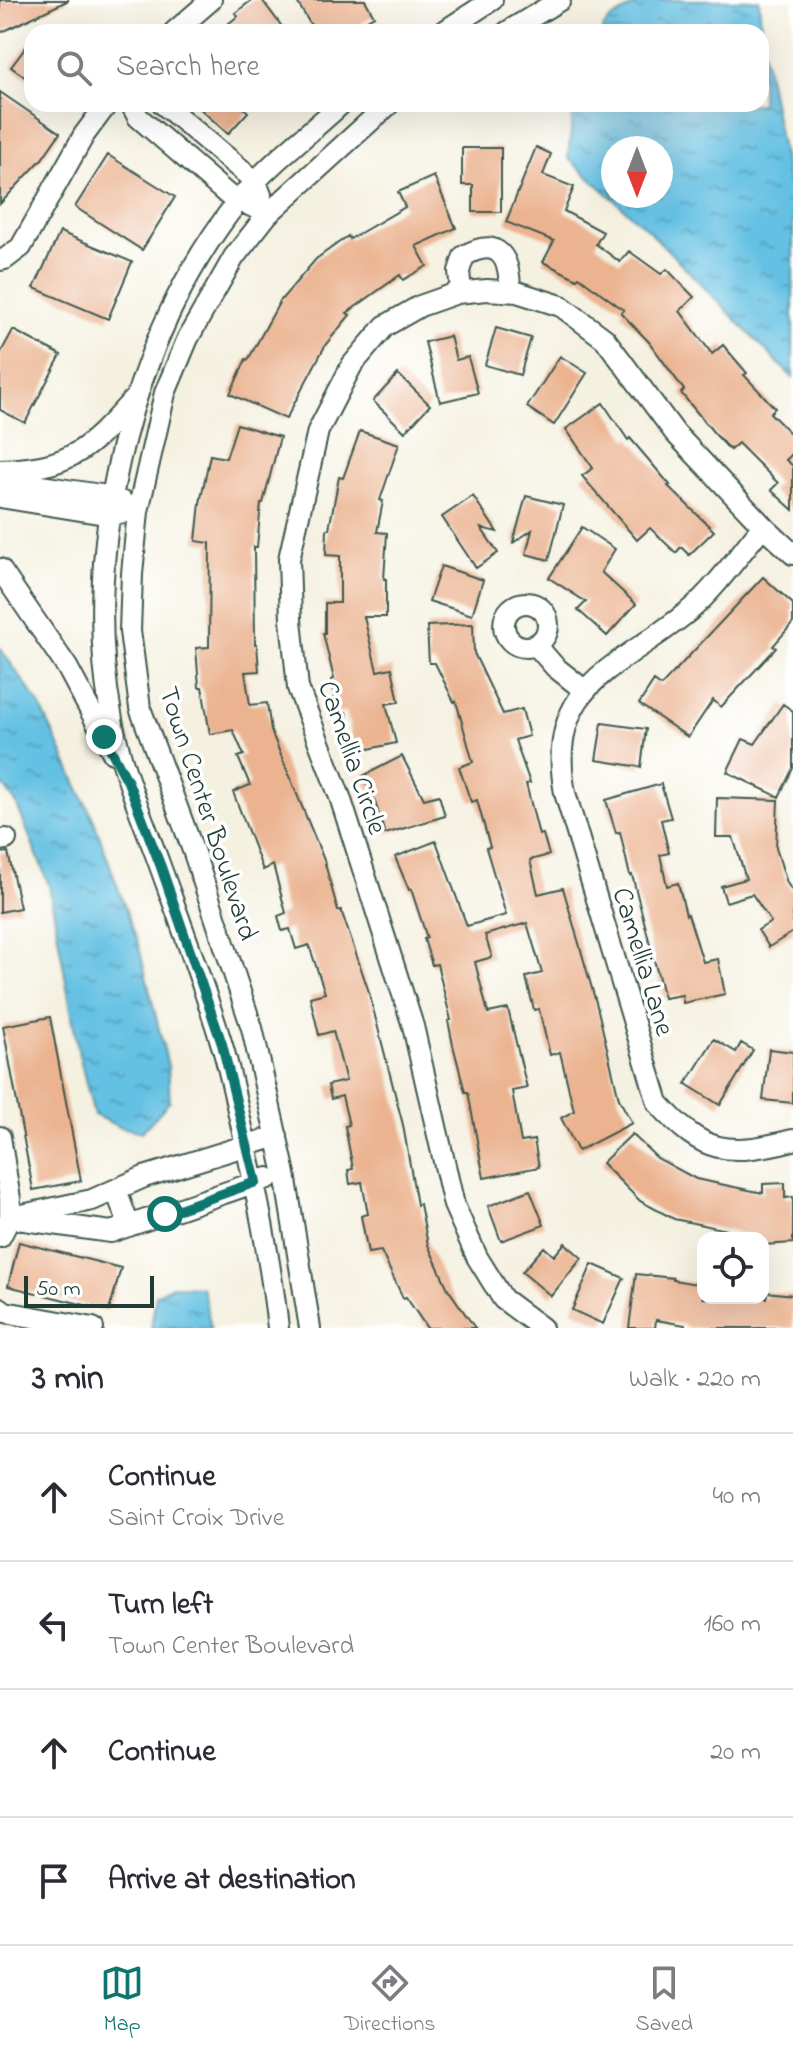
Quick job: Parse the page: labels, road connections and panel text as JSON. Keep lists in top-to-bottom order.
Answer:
{
  "streets": {
    "street": ["Camellia Circle", "Town Center Boulevard", "Camellia Lane"]
  },
  "crossings": [
    ["Camellia Circle", "Camellia Lane"]
  ],
  "scale_bar": "50 m",
  "north": "bottom",
  "page": {
    "search": "Search here",
    "scale": "50 m",
    "heading": ["3 min", "Walk · 220 m"],
    "list": [
      ["Continue", "Saint Croix Drive", "40 m"],
      ["Turn left", "Town Center Boulevard", "160 m"],
      ["Continue", "20 m"],
      "Arrive at destination"
    ],
    "nav": ["Map", "Directions", "Saved"]
  }
}
